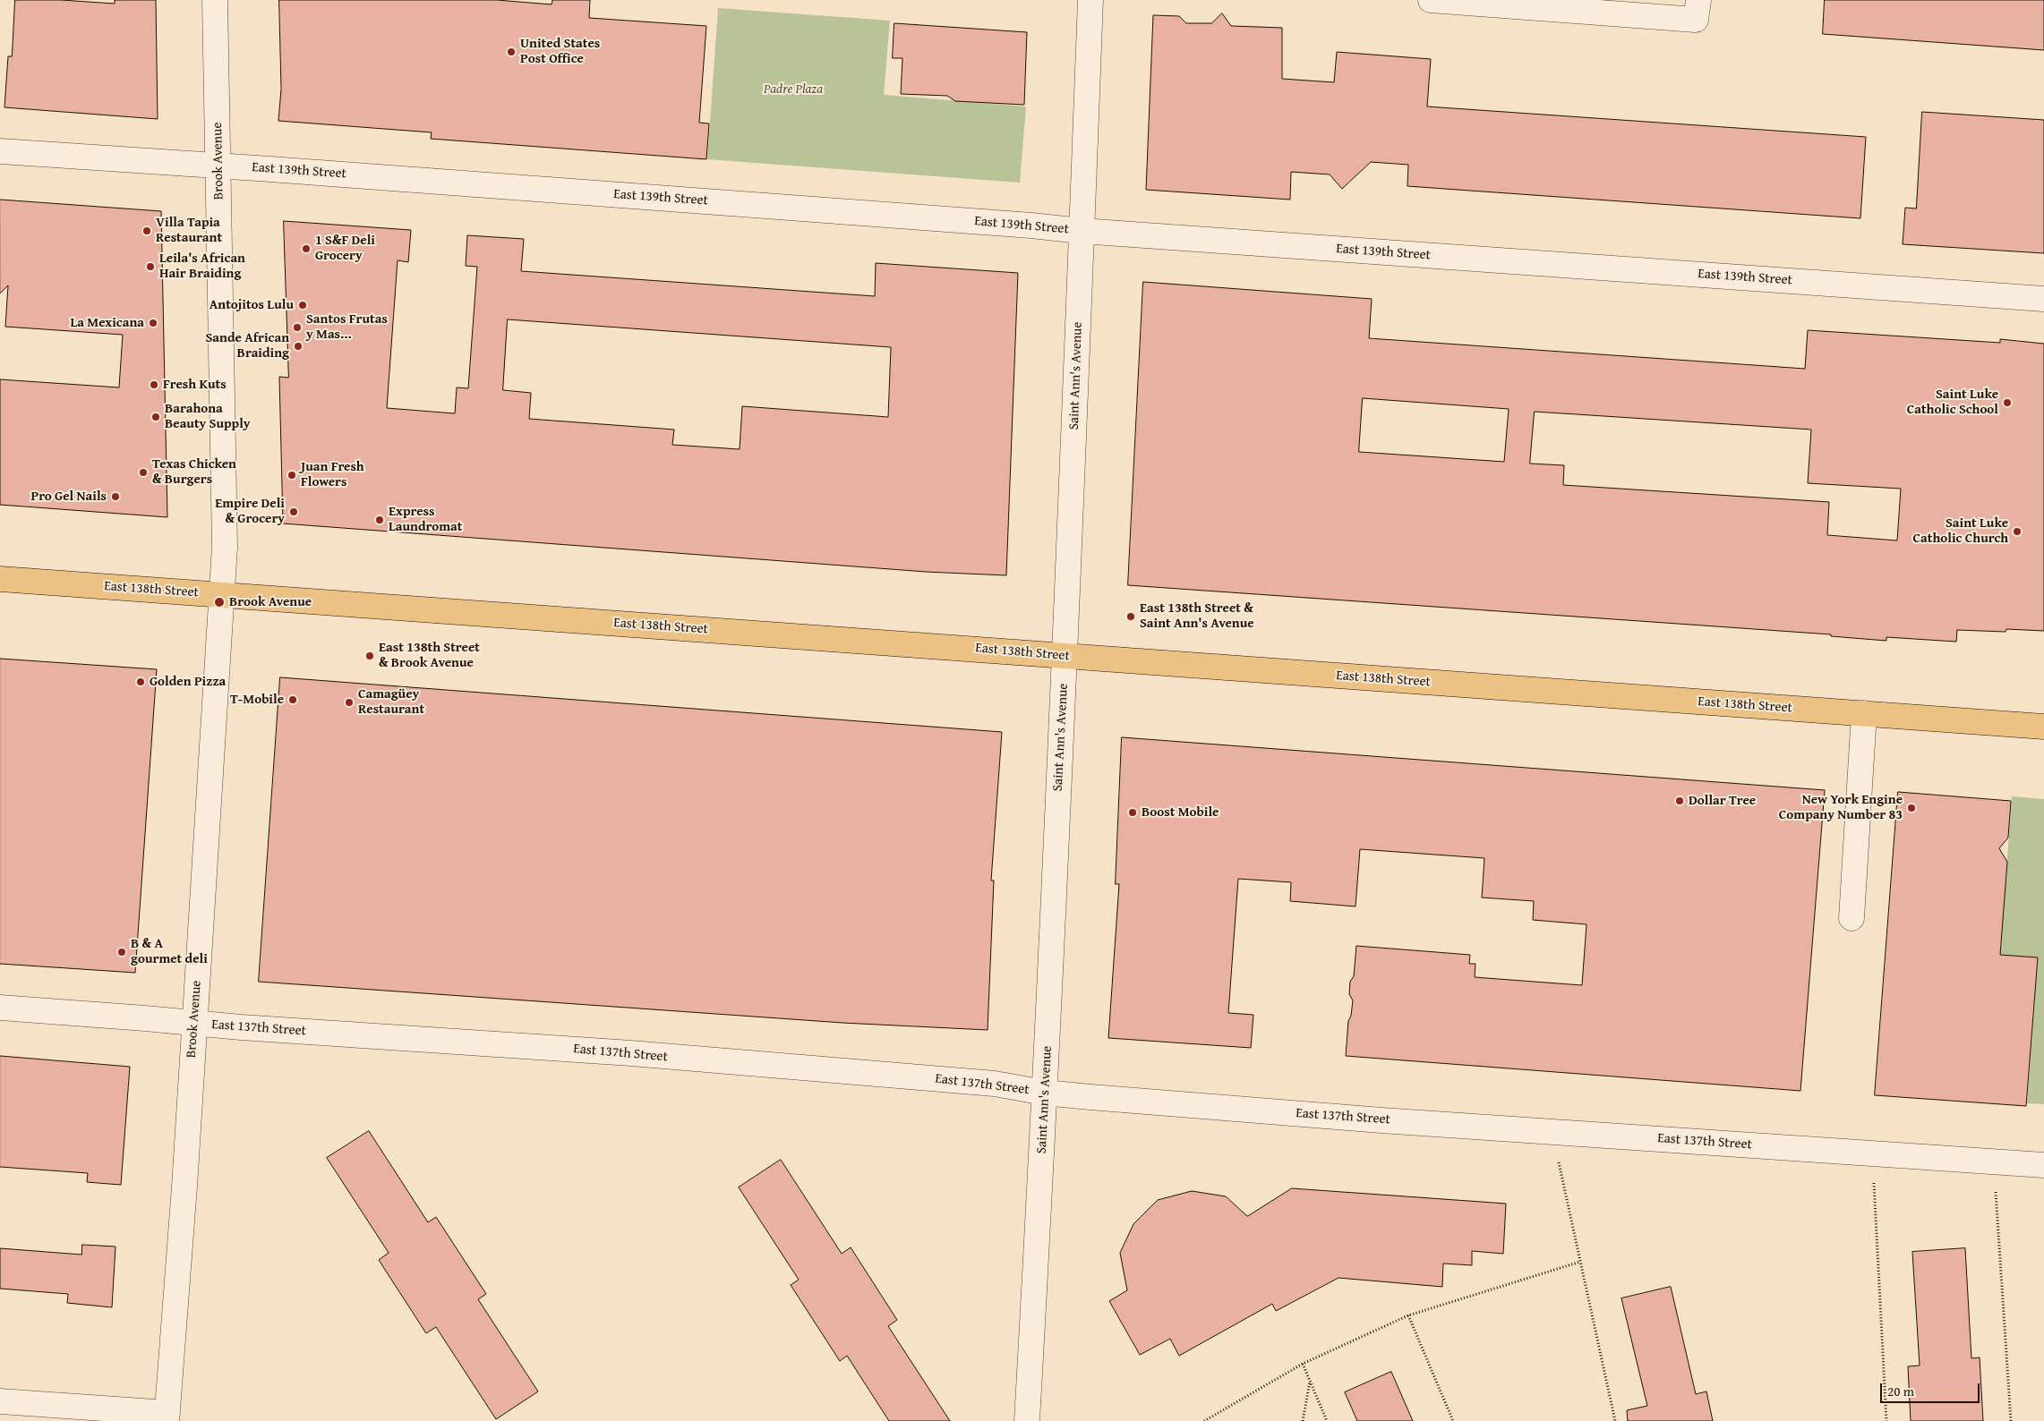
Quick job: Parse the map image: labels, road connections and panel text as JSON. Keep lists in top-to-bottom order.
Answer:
{
  "streets": {
    "main road": ["East 138th Street"],
    "street": [
      "Brook Avenue",
      "East 139th Street",
      "Saint Ann's Avenue",
      "East 137th Street"
    ]
  },
  "crossings": [
    ["Brook Avenue", "East 139th Street"],
    ["Brook Avenue", "East 138th Street"],
    ["Brook Avenue", "East 137th Street"],
    ["East 139th Street", "Saint Ann's Avenue"],
    ["Saint Ann's Avenue", "East 138th Street"],
    ["Saint Ann's Avenue", "East 137th Street"]
  ],
  "parks": ["Padre Plaza"],
  "places": [
    "United States Post Office",
    "Villa Tapia Restaurant",
    "1 S&F Deli Grocery",
    "Leila's African Hair Braiding",
    "Antojitos Lulu",
    "La Mexicana",
    "Santos Frutas y Mas...",
    "Sande African Braiding",
    "Fresh Kuts",
    "Saint Luke Catholic School",
    "Barahona Beauty Supply",
    "Texas Chicken & Burgers",
    "Juan Fresh Flowers",
    "Pro Gel Nails",
    "Empire Deli & Grocery",
    "Express Laundromat",
    "Saint Luke Catholic Church",
    "Brook Avenue",
    "East 138th Street & Saint Ann's Avenue",
    "East 138th Street & Brook Avenue",
    "Golden Pizza",
    "T-Mobile",
    "Camagüey Restaurant",
    "Dollar Tree",
    "New York Engine Company Number 83",
    "Boost Mobile",
    "B & A gourmet deli"
  ],
  "scale_bar": "20 m"
}
